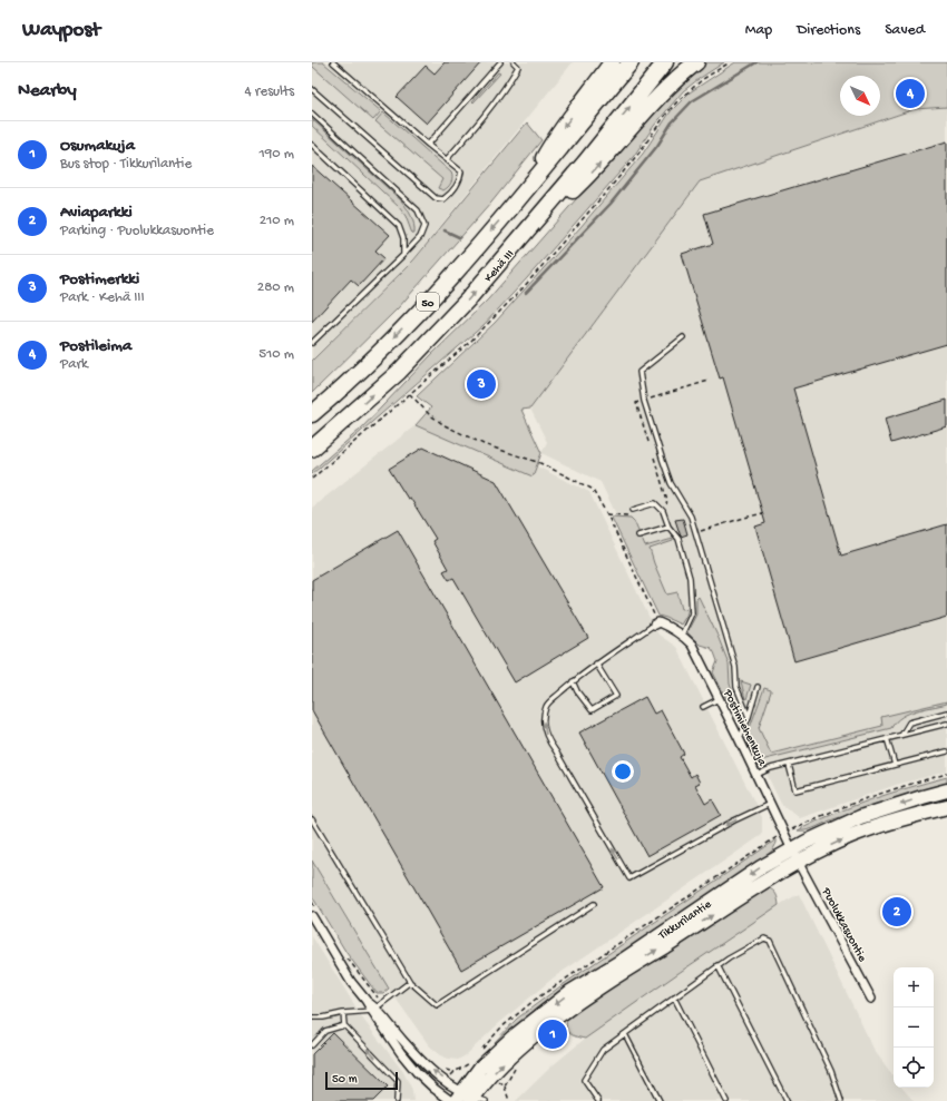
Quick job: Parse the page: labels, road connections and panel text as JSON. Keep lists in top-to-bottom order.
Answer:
{
  "streets": {
    "highway": ["Kehä III", "50"],
    "main road": ["Tikkurilantie"],
    "street": ["Postimiehenkuja", "Puolukkasuontie"]
  },
  "crossings": [
    ["Postimiehenkuja", "Tikkurilantie"],
    ["Postimiehenkuja", "Puolukkasuontie"],
    ["Tikkurilantie", "Puolukkasuontie"]
  ],
  "scale_bar": "50 m",
  "north": "bottom right",
  "page": {
    "header": "Waypost",
    "nav": ["Map", "Directions", "Saved"],
    "heading": ["Nearby", "4 results"],
    "pins": [
      "4",
      "3",
      "2",
      "1"
    ],
    "list": [
      {
        "mark": "1",
        "name": "Osumakuja",
        "note": "Bus stop · Tikkurilantie",
        "value": "190 m"
      },
      {
        "mark": "2",
        "name": "Aviaparkki",
        "note": "Parking · Puolukkasuontie",
        "value": "210 m"
      },
      {
        "mark": "3",
        "name": "Postimerkki",
        "note": "Park · Kehä III",
        "value": "280 m"
      },
      {
        "mark": "4",
        "name": "Postileima",
        "note": "Park",
        "value": "510 m"
      }
    ],
    "map_buttons": ["+", "−"],
    "scale": "50 m"
  }
}
